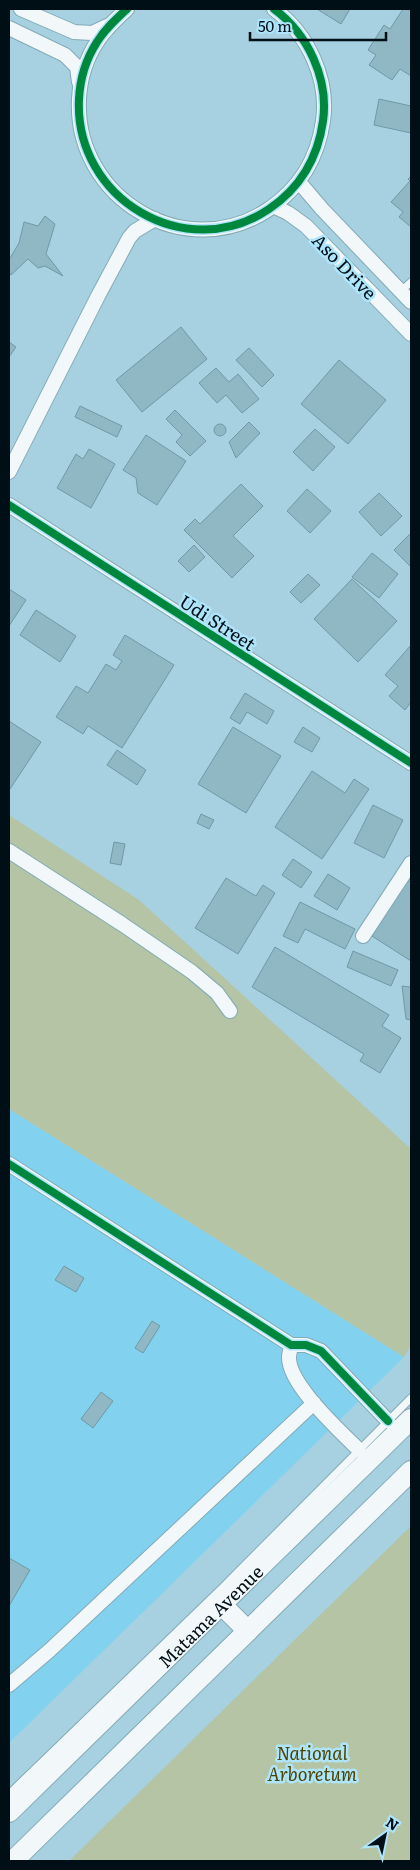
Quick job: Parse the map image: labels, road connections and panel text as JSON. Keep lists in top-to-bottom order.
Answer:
{
  "streets": {
    "main road": ["Matama Avenue"],
    "street": ["Aso Drive", "Udi Street"]
  },
  "parks": ["National Arboretum"],
  "scale_bar": "50 m",
  "north": "top right"
}
